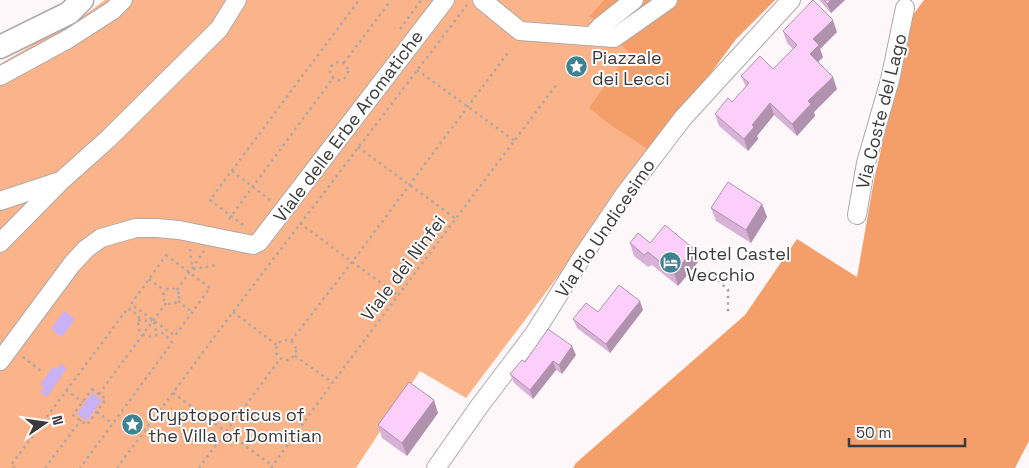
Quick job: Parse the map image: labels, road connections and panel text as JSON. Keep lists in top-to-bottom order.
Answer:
{
  "streets": {
    "street": ["Via Coste del Lago", "Viale delle Erbe Aromatiche", "Via Pio Undicesimo"],
    "path": ["Viale dei Ninfei"]
  },
  "places": {
    "place": ["Piazzale dei Lecci", "Cryptoporticus of the Villa of Domitian"],
    "hotel": ["Hotel Castel Vecchio"]
  },
  "scale_bar": "50 m",
  "north": "right"
}
